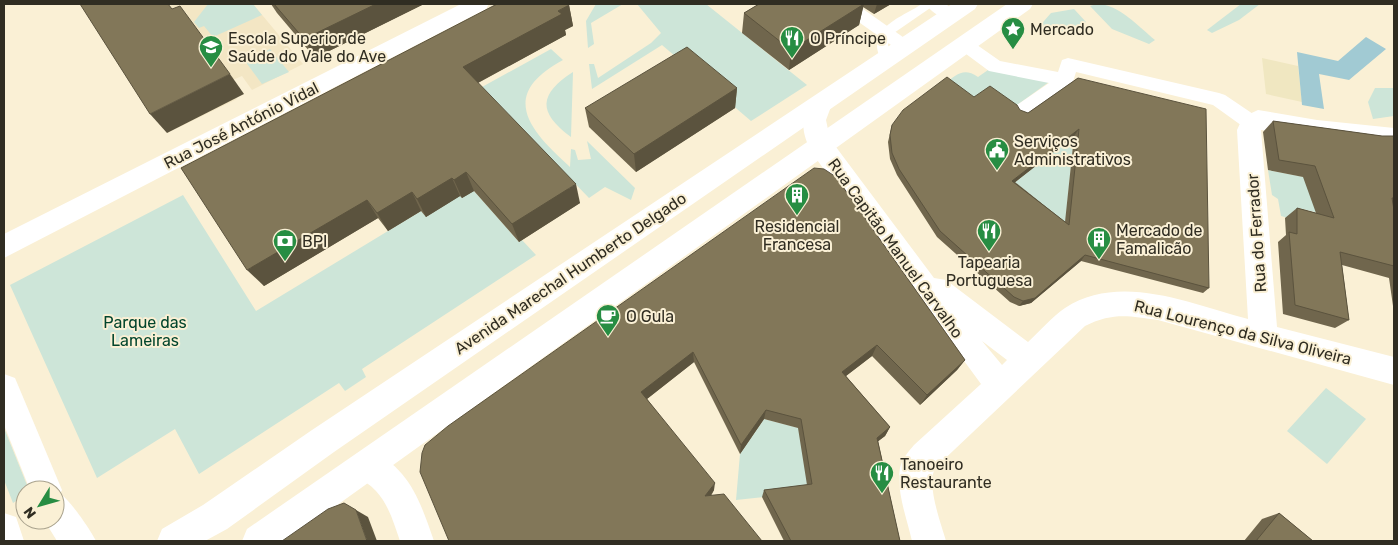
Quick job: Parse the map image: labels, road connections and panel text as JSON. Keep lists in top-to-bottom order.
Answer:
{
  "streets": {
    "street": [
      "Rua José António Vidal",
      "Rua do Ferrador",
      "Rua Capitão Manuel Carvalho",
      "Avenida Marechal Humberto Delgado",
      "Rua Lourenço da Silva Oliveira"
    ]
  },
  "crossings": [
    ["Rua do Ferrador", "Rua Lourenço da Silva Oliveira"],
    ["Rua Capitão Manuel Carvalho", "Avenida Marechal Humberto Delgado"],
    ["Rua Capitão Manuel Carvalho", "Rua Lourenço da Silva Oliveira"]
  ],
  "parks": ["Parque das Lameiras"],
  "places": {
    "place": ["Mercado"],
    "restaurant": ["O Príncipe", "Tapearia Portuguesa", "Tanoeiro Restaurante"],
    "school or university": ["Escola Superior de Saúde do Vale do Ave"],
    "public building": ["Serviços Administrativos"],
    "building": ["Residencial Francesa", "Mercado de Famalicão"],
    "bank": ["BPI"],
    "cafe": ["O Gula"]
  },
  "north": "bottom left"
}
